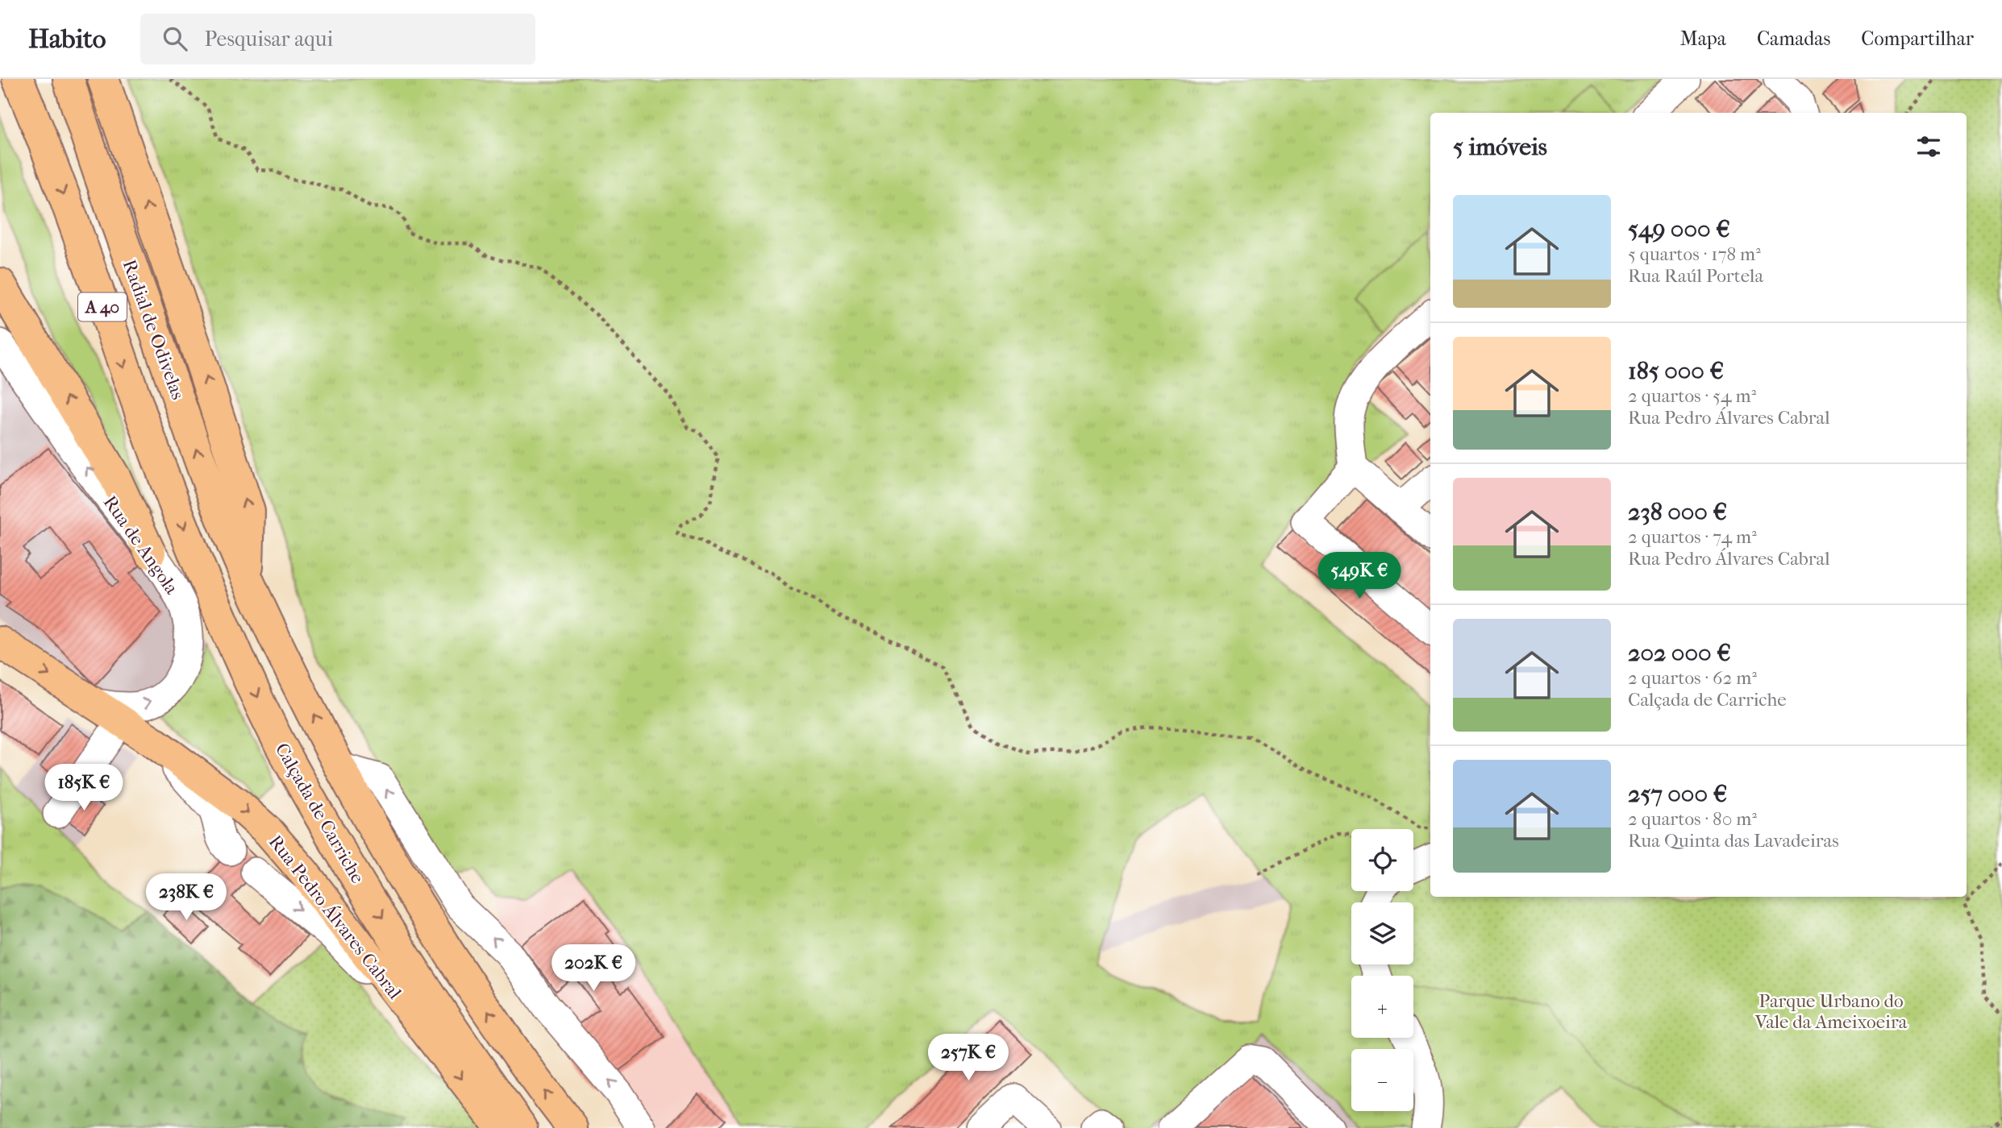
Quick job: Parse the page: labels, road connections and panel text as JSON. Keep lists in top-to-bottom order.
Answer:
{
  "streets": {
    "main road": [
      "A 40",
      "Radial de Odivelas",
      "Calçada de Carriche",
      "Rua Pedro Álvares Cabral"
    ],
    "street": ["Rua de Angola"]
  },
  "crossings": [
    ["A 40", "Calçada de Carriche"],
    ["Rua de Angola", "Rua Pedro Álvares Cabral"]
  ],
  "parks": ["Parque Urbano do Vale da Ameixoeira"],
  "page": {
    "header": "Habito",
    "search": "Pesquisar aqui",
    "nav": ["Mapa", "Camadas", "Compartilhar"],
    "heading": "5 imóveis",
    "list": [
      {
        "name": "549 000 €",
        "note": "5 quartos · 178 m² · Rua Raúl Portela"
      },
      {
        "name": "185 000 €",
        "note": "2 quartos · 54 m² · Rua Pedro Álvares Cabral"
      },
      {
        "name": "238 000 €",
        "note": "2 quartos · 74 m² · Rua Pedro Álvares Cabral"
      },
      {
        "name": "202 000 €",
        "note": "2 quartos · 62 m² · Calçada de Carriche"
      },
      {
        "name": "257 000 €",
        "note": "2 quartos · 80 m² · Rua Quinta das Lavadeiras"
      }
    ],
    "price": [
      "549K €",
      "185K €",
      "238K €",
      "202K €",
      "257K €"
    ],
    "map_buttons": ["+", "−"]
  }
}
